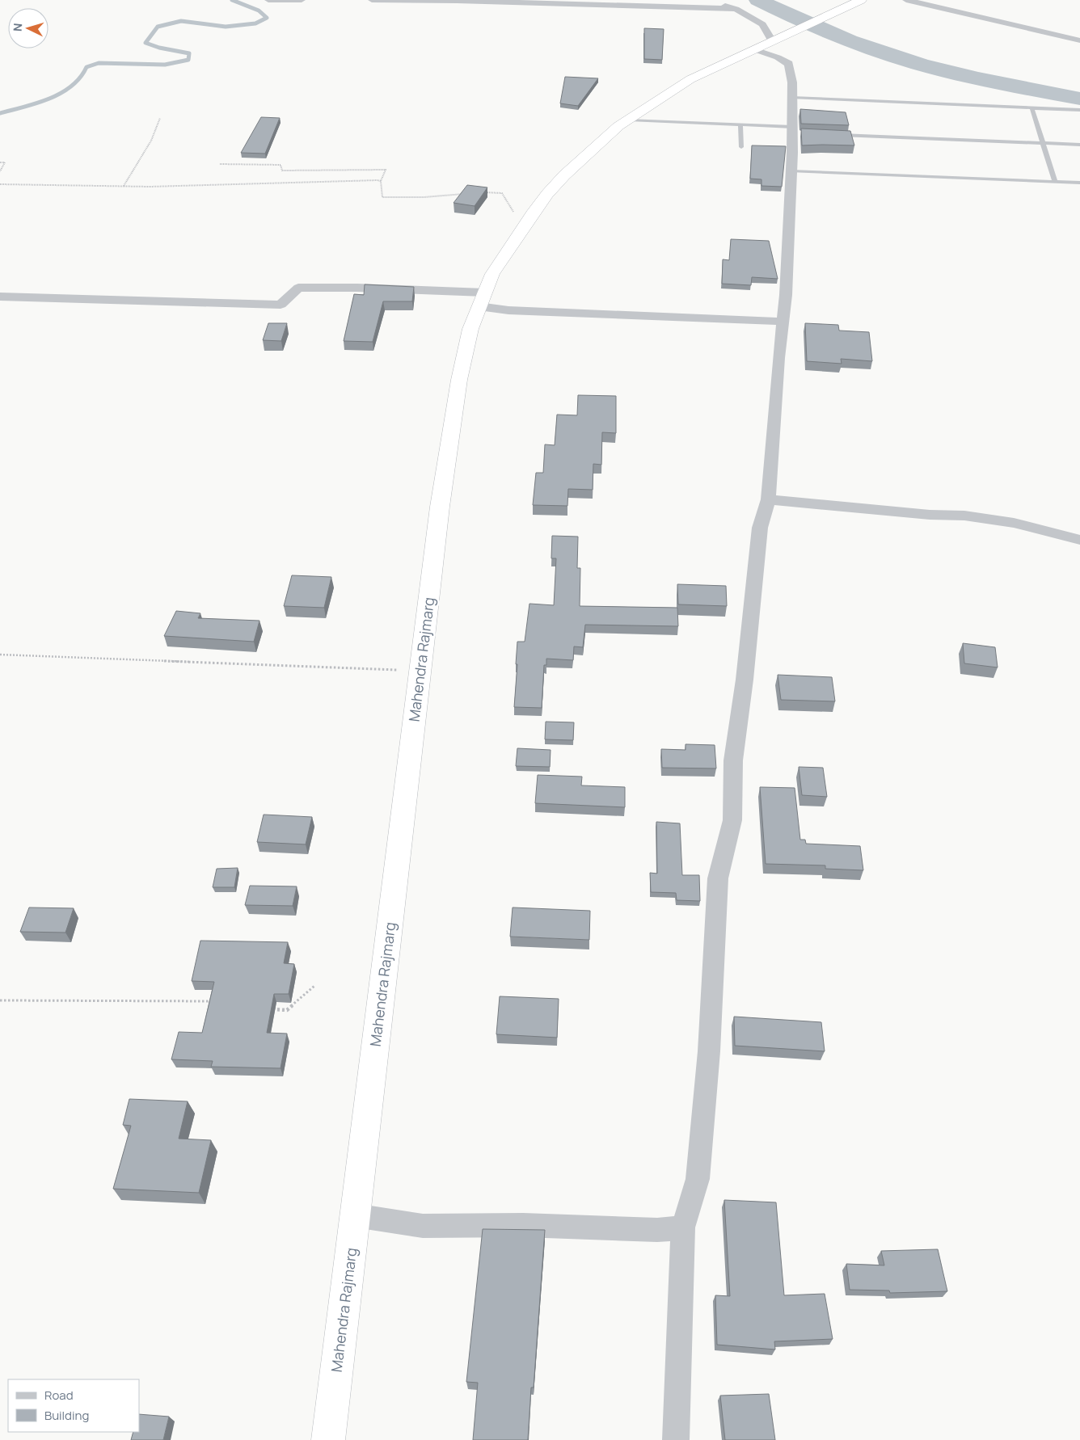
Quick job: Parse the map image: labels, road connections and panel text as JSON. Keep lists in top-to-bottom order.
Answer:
{
  "streets": {
    "highway": ["Mahendra Rajmarg"]
  },
  "legend": ["Road", "Building"],
  "north": "left"
}
